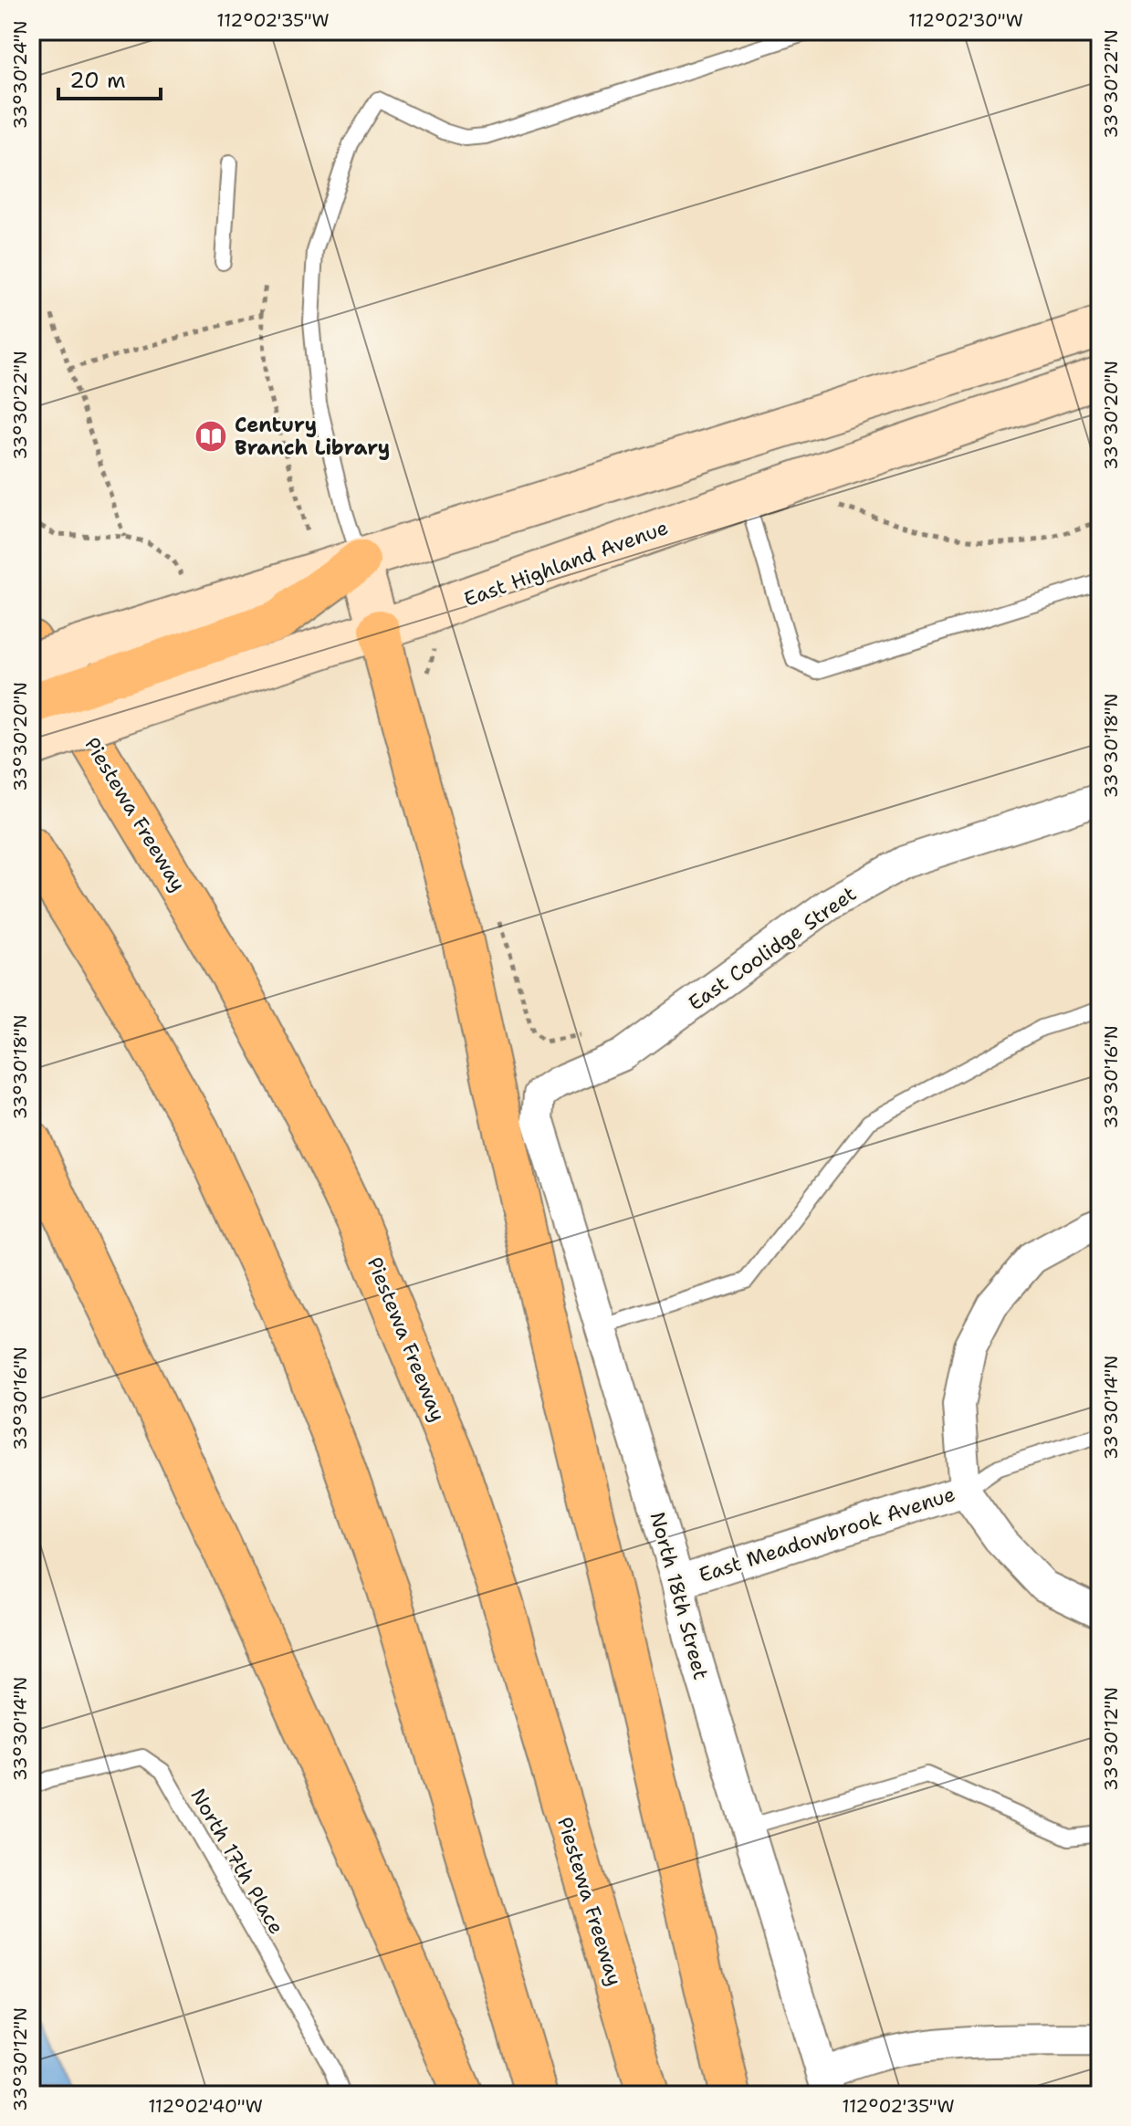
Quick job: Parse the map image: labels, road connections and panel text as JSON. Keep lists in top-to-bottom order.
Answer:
{
  "streets": {
    "highway": ["Piestewa Freeway"],
    "main road": ["East Highland Avenue"],
    "street": ["East Coolidge Street", "East Meadowbrook Avenue", "North 18th Street"],
    "lane": ["North 17th Place"]
  },
  "crossings": [
    ["East Coolidge Street", "North 18th Street"],
    ["East Meadowbrook Avenue", "North 18th Street"]
  ],
  "places": {
    "library": ["Century Branch Library"]
  },
  "scale_bar": "20 m",
  "coordinates": [
    "112°02'35\"W",
    "112°02'30\"W",
    "33°30'24\"N",
    "33°30'22\"N",
    "33°30'20\"N",
    "33°30'18\"N",
    "33°30'16\"N",
    "33°30'14\"N",
    "33°30'12\"N",
    "112°02'40\"W"
  ]
}
